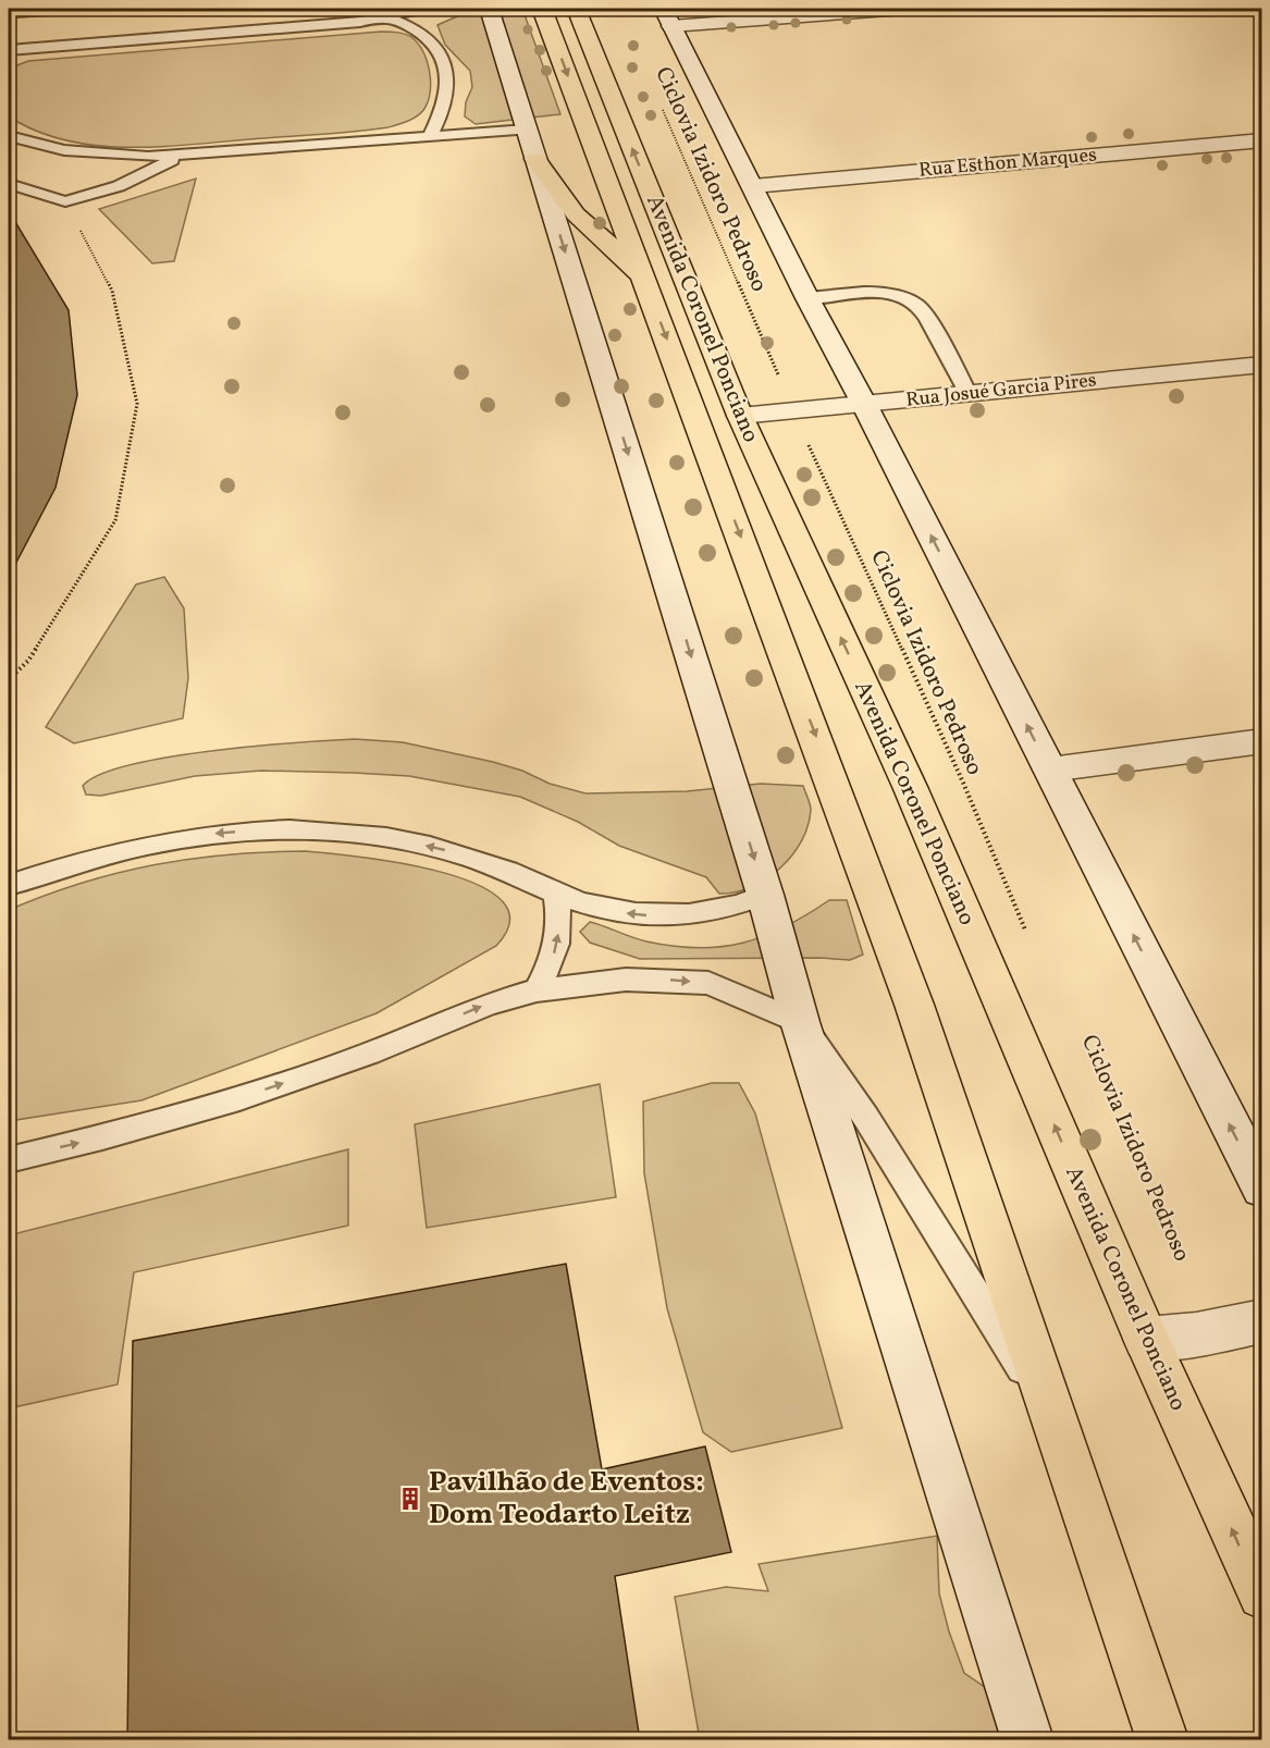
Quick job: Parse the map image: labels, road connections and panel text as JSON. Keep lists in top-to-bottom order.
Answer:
{
  "streets": {
    "main road": ["Rua Esthon Marques", "Avenida Coronel Ponciano", "Rua Josué Garcia Pires"],
    "path": ["Ciclovia Izidoro Pedroso"]
  },
  "crossings": [
    ["Ciclovia Izidoro Pedroso", "Rua Josué Garcia Pires"],
    ["Avenida Coronel Ponciano", "Rua Josué Garcia Pires"]
  ],
  "places": {
    "building": ["Pavilhão de Eventos: Dom Teodarto Leitz"]
  }
}
